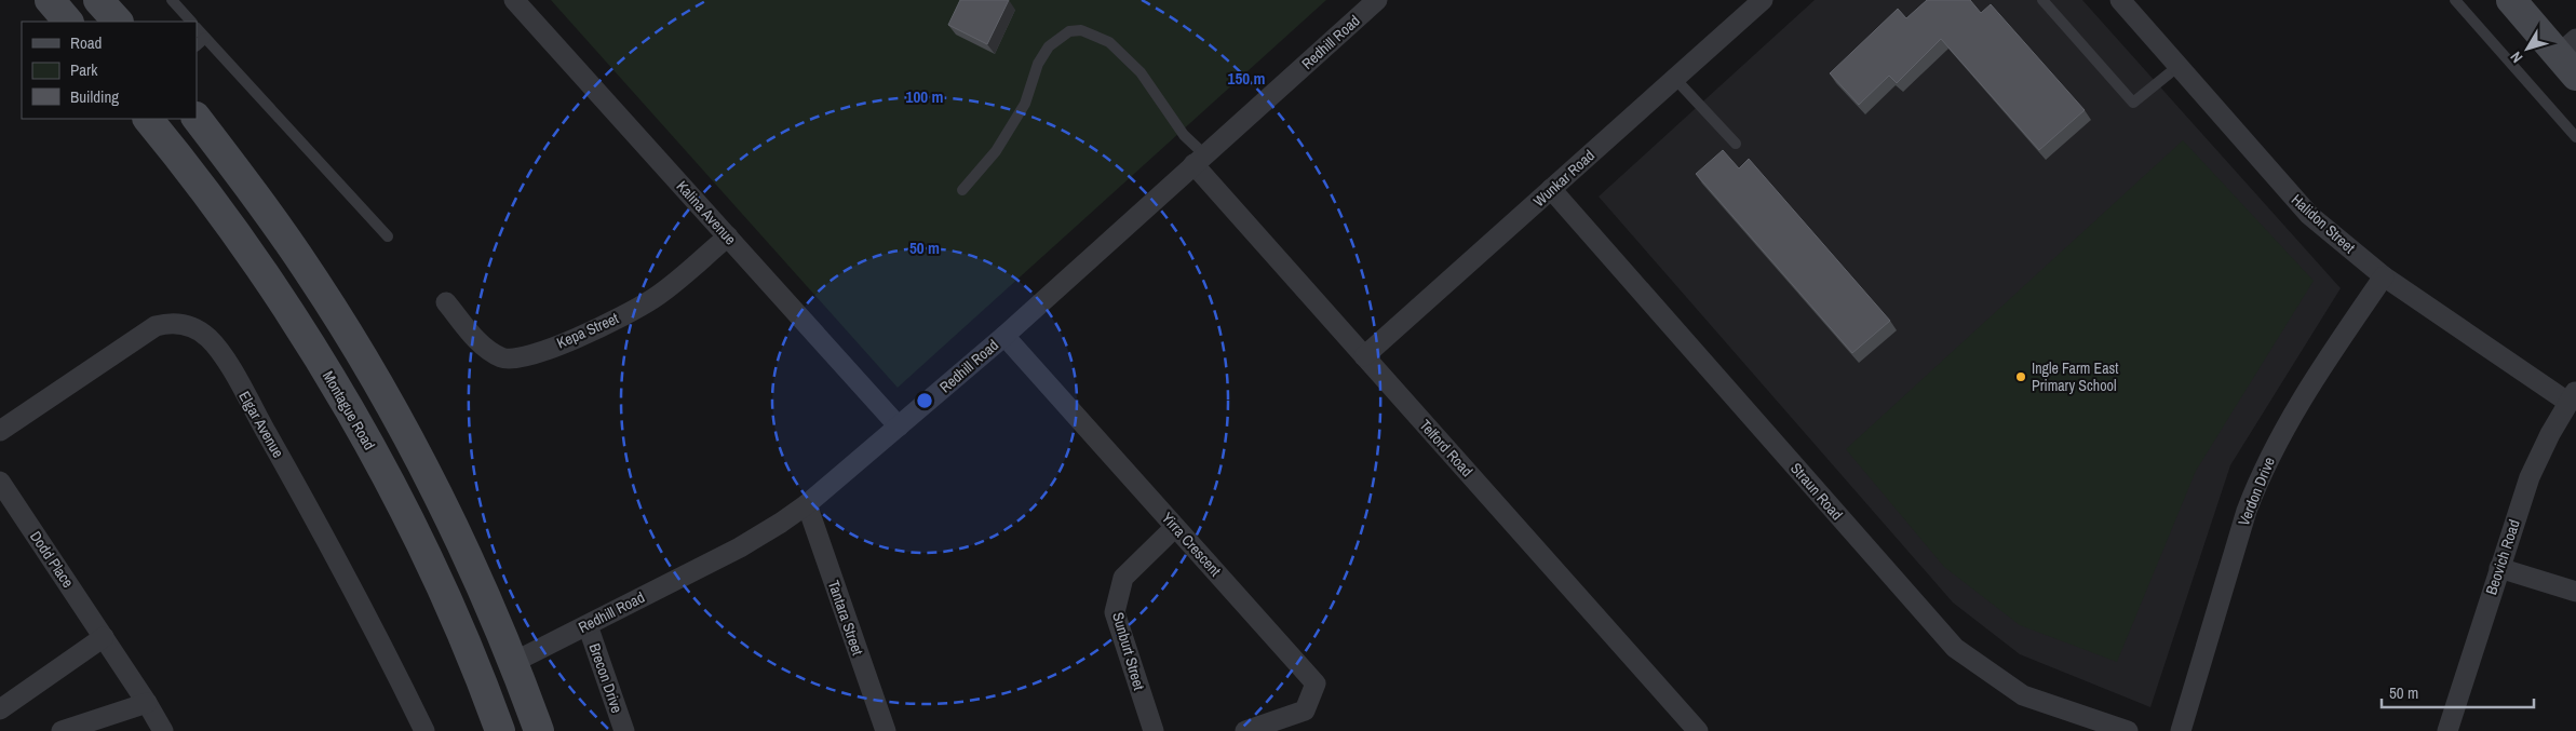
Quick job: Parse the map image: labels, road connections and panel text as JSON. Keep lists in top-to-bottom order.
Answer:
{
  "streets": {
    "main road": ["Montague Road"],
    "street": [
      "Redhill Road",
      "Wunkar Road",
      "Kalina Avenue",
      "Halidon Street",
      "Kepa Street",
      "Elgar Avenue",
      "Telford Road",
      "Straun Road",
      "Verdon Drive",
      "Yirra Crescent",
      "Beovich Road",
      "Dodd Place",
      "Tantara Street",
      "Sunburt Street",
      "Brecon Drive"
    ]
  },
  "crossings": [
    ["Redhill Road", "Kalina Avenue"],
    ["Redhill Road", "Telford Road"],
    ["Redhill Road", "Yirra Crescent"],
    ["Redhill Road", "Tantara Street"],
    ["Redhill Road", "Brecon Drive"],
    ["Wunkar Road", "Telford Road"],
    ["Wunkar Road", "Straun Road"],
    ["Kalina Avenue", "Kepa Street"],
    ["Halidon Street", "Verdon Drive"],
    ["Halidon Street", "Beovich Road"],
    ["Yirra Crescent", "Sunburt Street"]
  ],
  "places": ["Ingle Farm East Primary School"],
  "legend": ["Road", "Park", "Building"],
  "scale_bar": "50 m",
  "north": "bottom left",
  "rings": ["150 m", "100 m", "50 m"]
}
